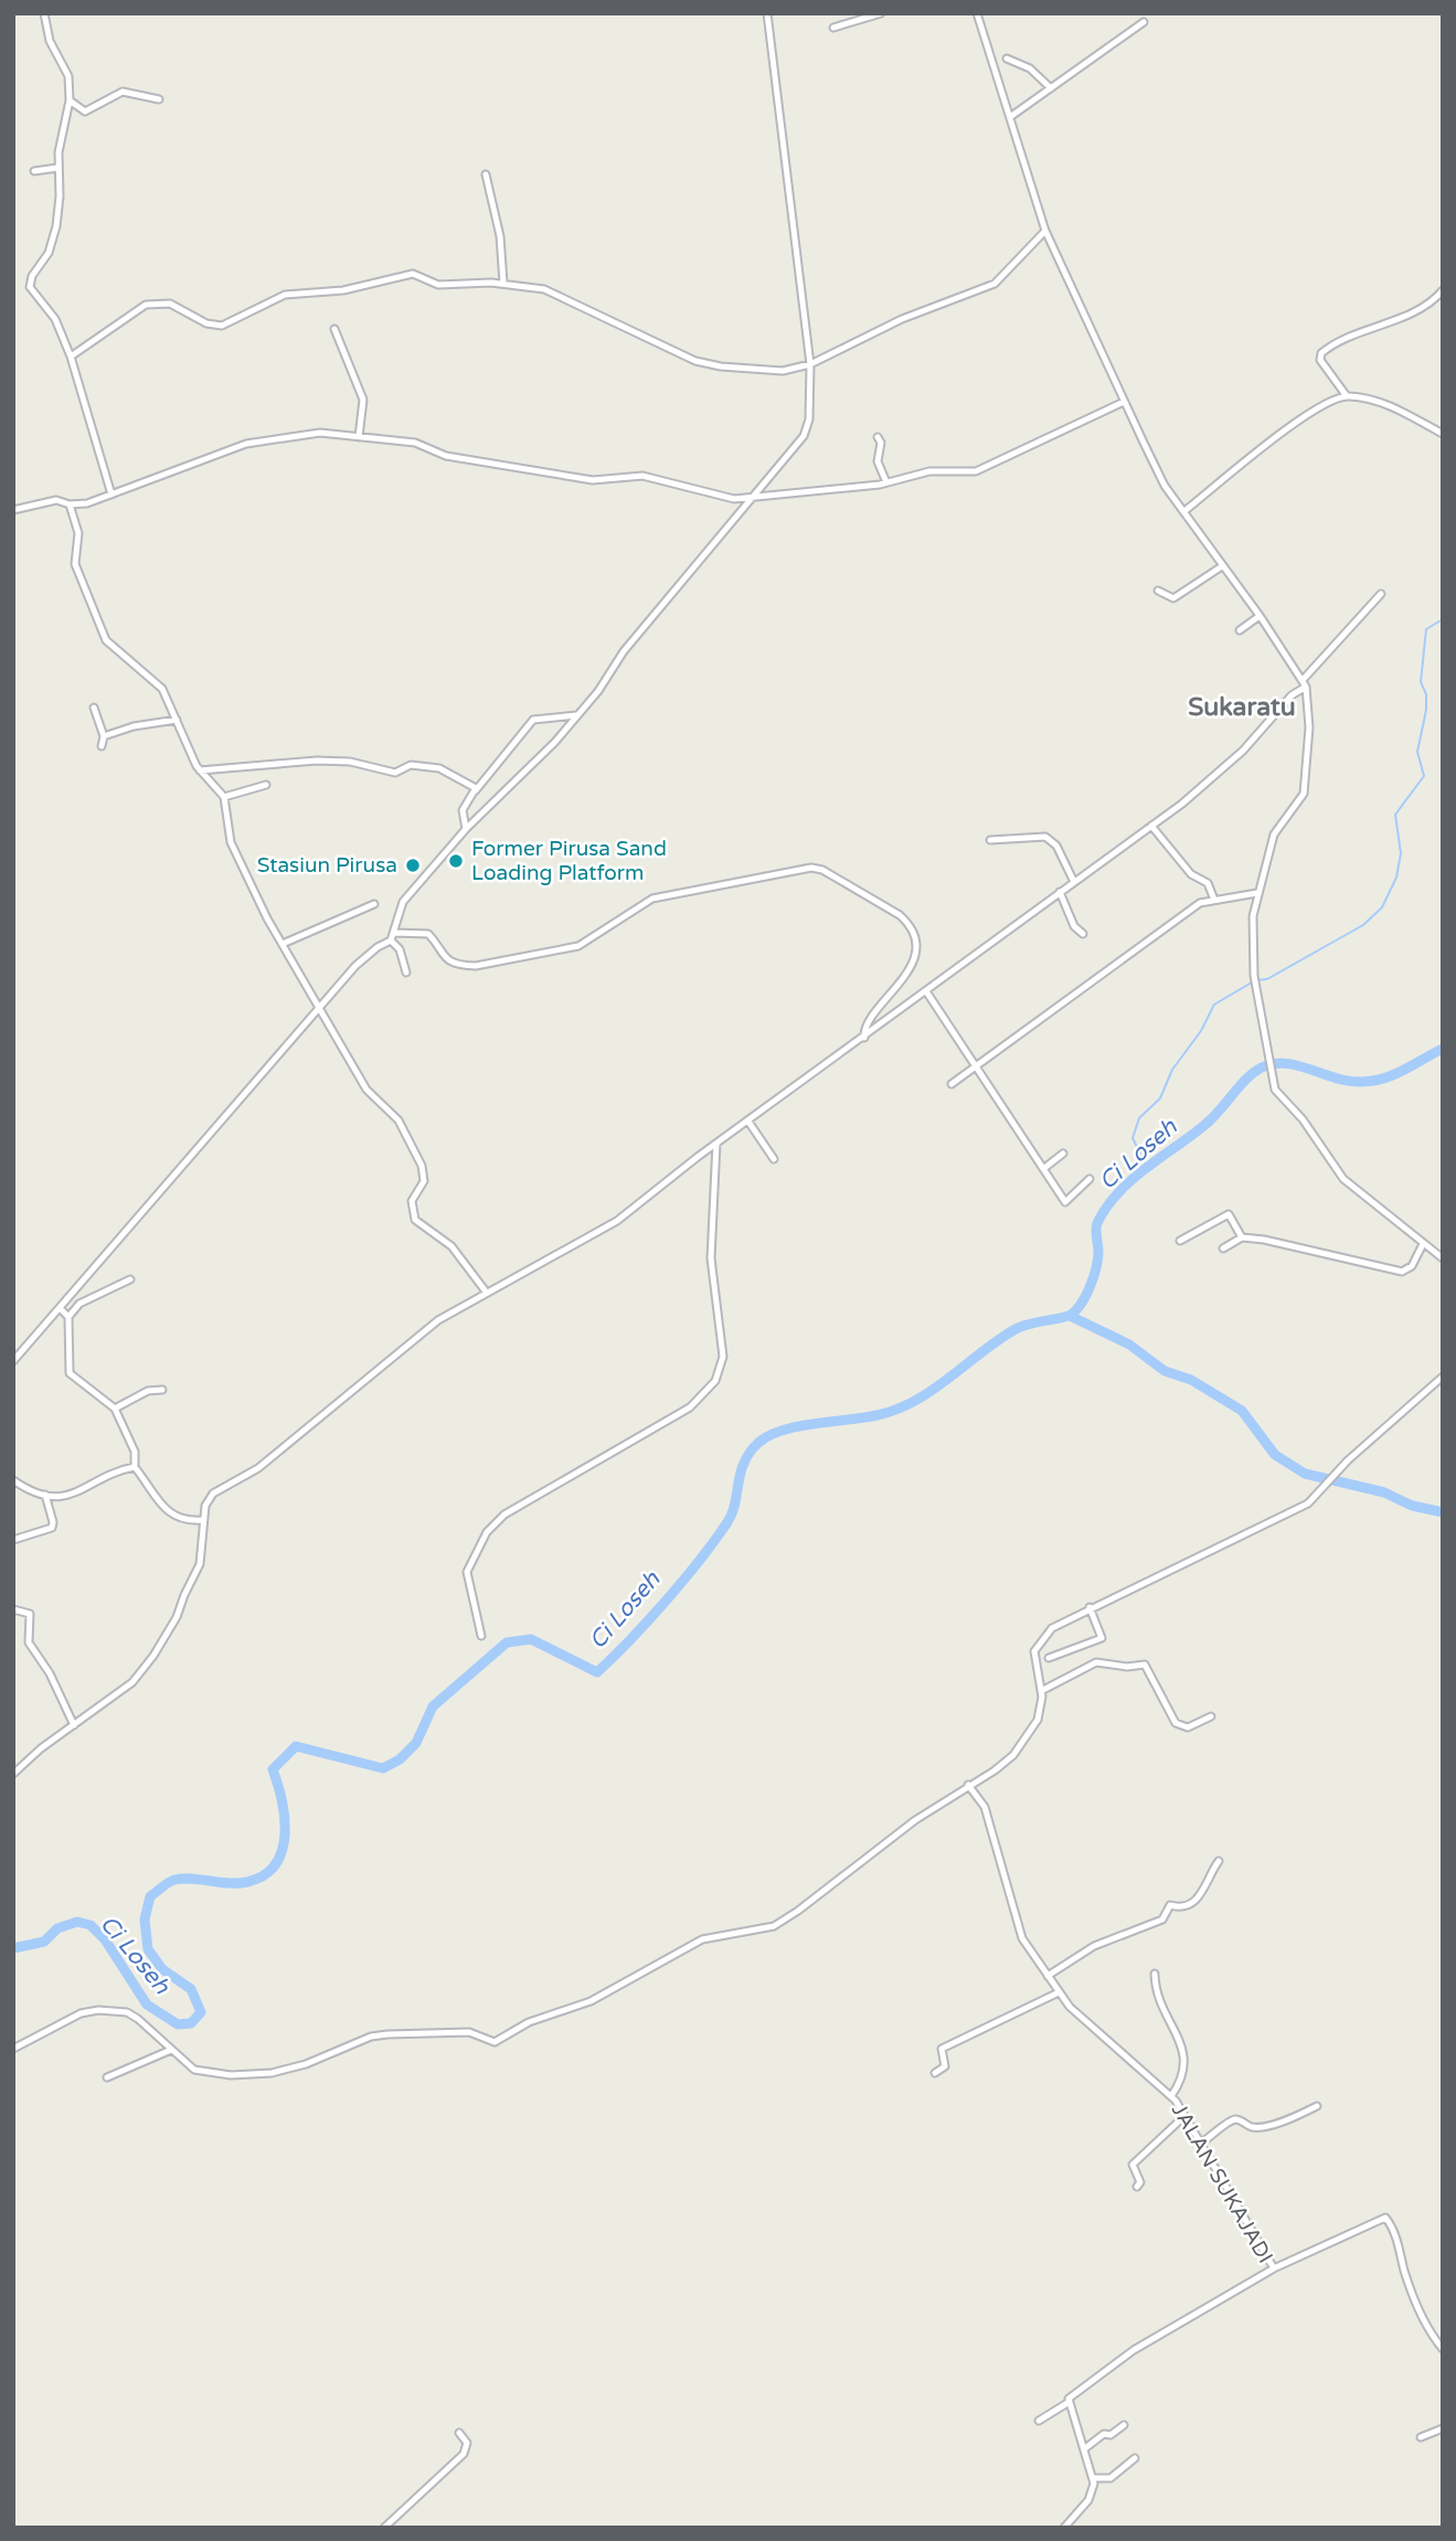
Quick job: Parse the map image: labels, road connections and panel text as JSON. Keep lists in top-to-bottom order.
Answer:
{
  "streets": {
    "street": ["JALAN SUKAJADI"]
  },
  "districts": ["Sukaratu"],
  "water": ["Ci Loseh"],
  "places": ["Former Pirusa Sand Loading Platform", "Stasiun Pirusa"]
}
